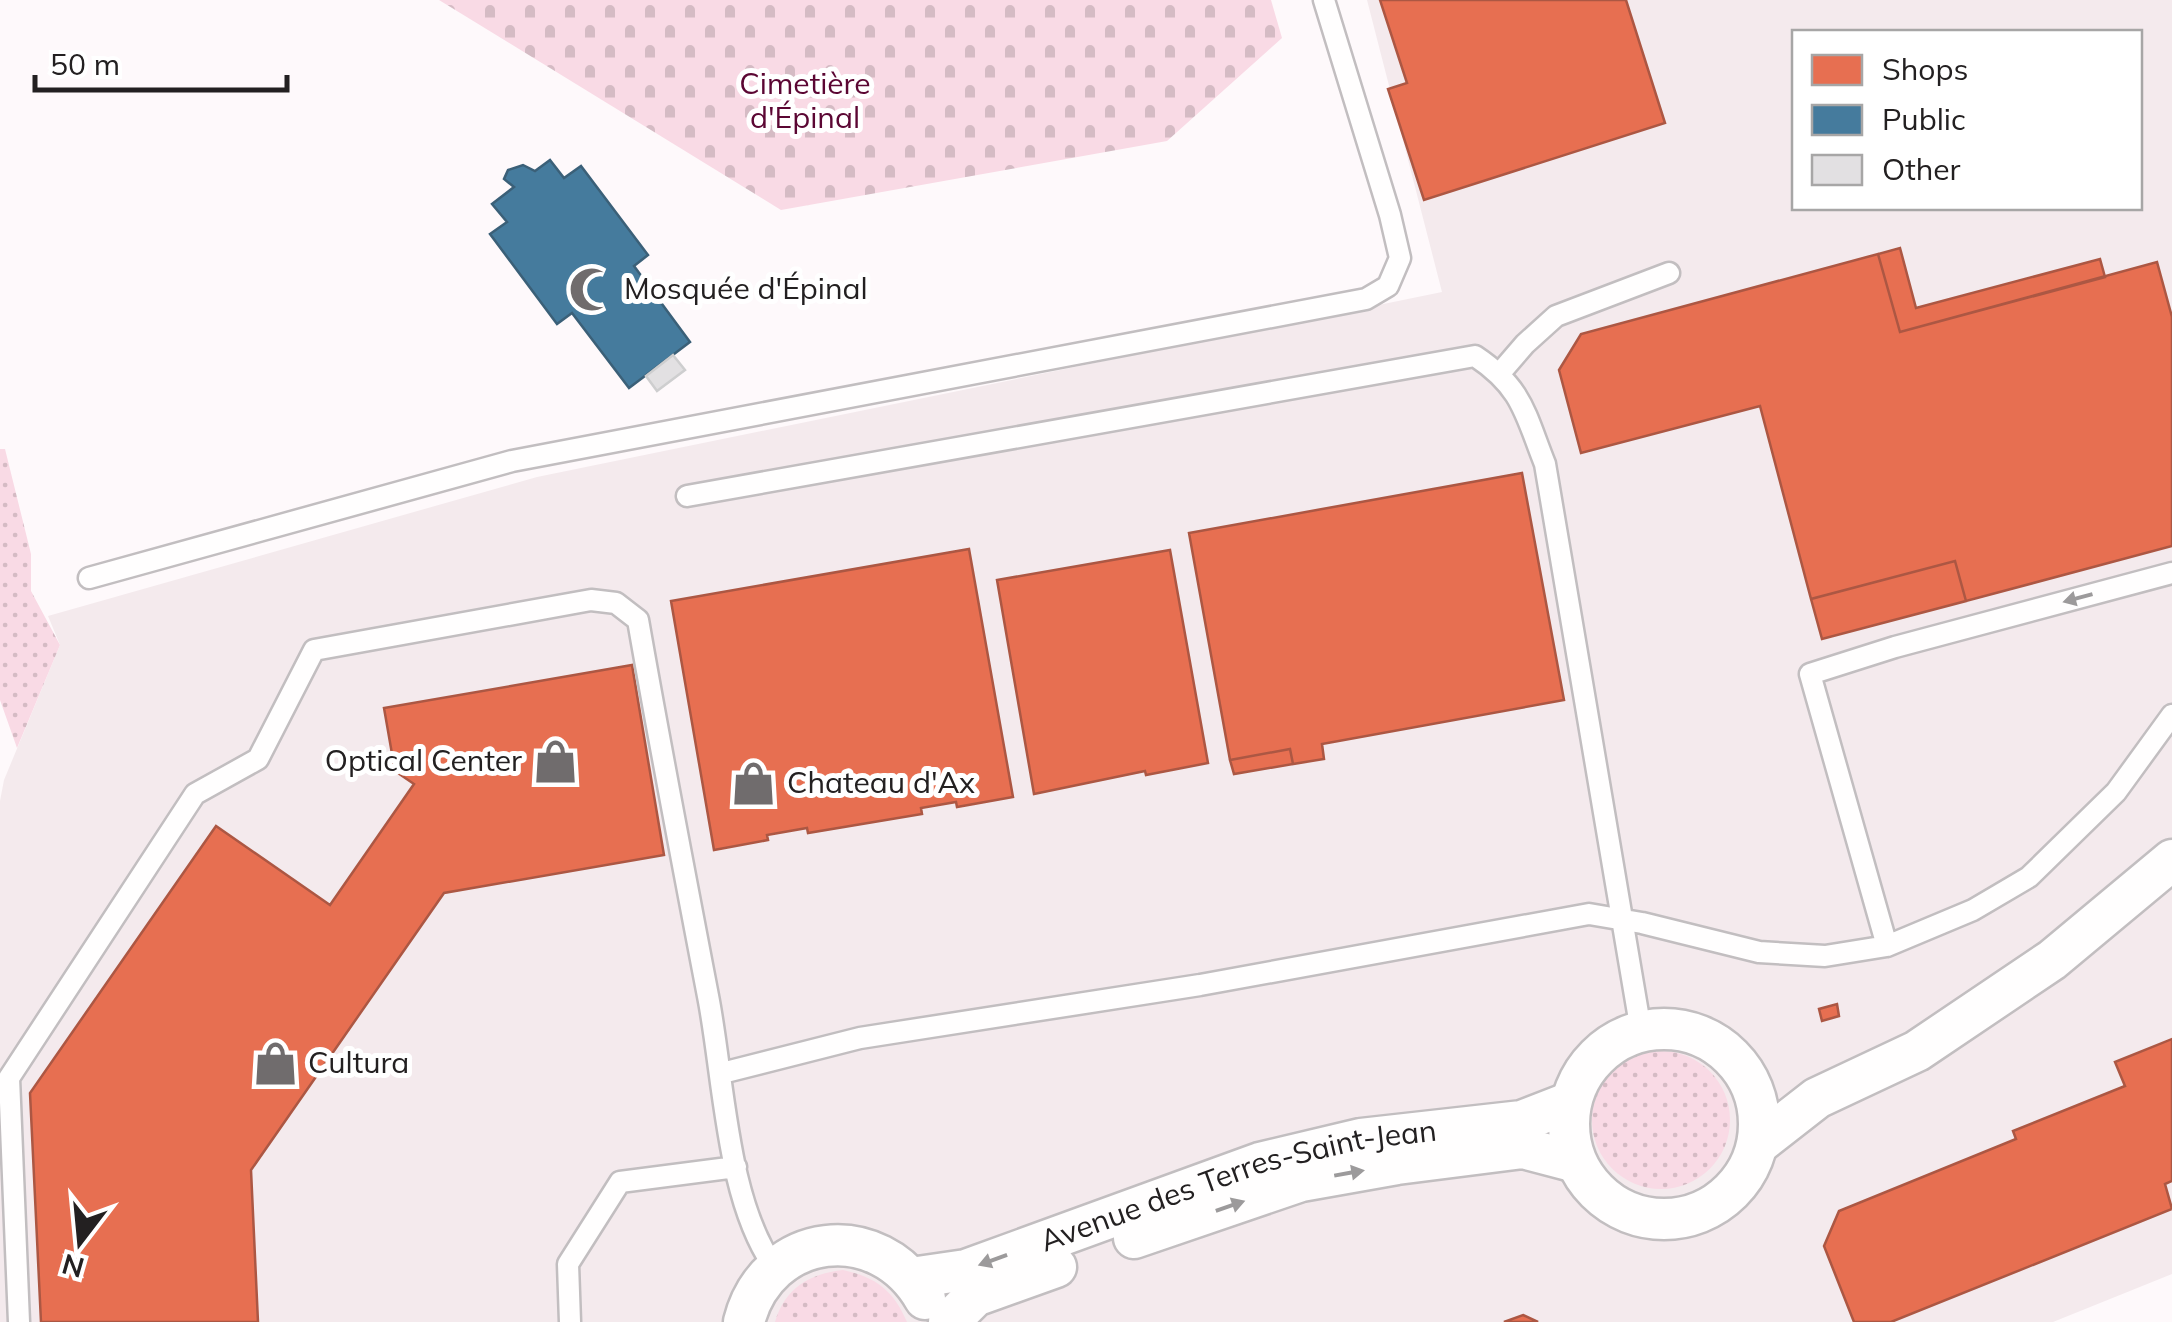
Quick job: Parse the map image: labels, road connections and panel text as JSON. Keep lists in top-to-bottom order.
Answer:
{
  "streets": {
    "street": ["Avenue des Terres-Saint-Jean"]
  },
  "parks": ["Cimetière d'Épinal"],
  "places": {
    "mosque": ["Mosquée d'Épinal"],
    "shop": ["Optical Center", "Chateau d'Ax", "Cultura"]
  },
  "legend": ["Shops", "Public", "Other"],
  "scale_bar": "50 m",
  "north": "bottom"
}
